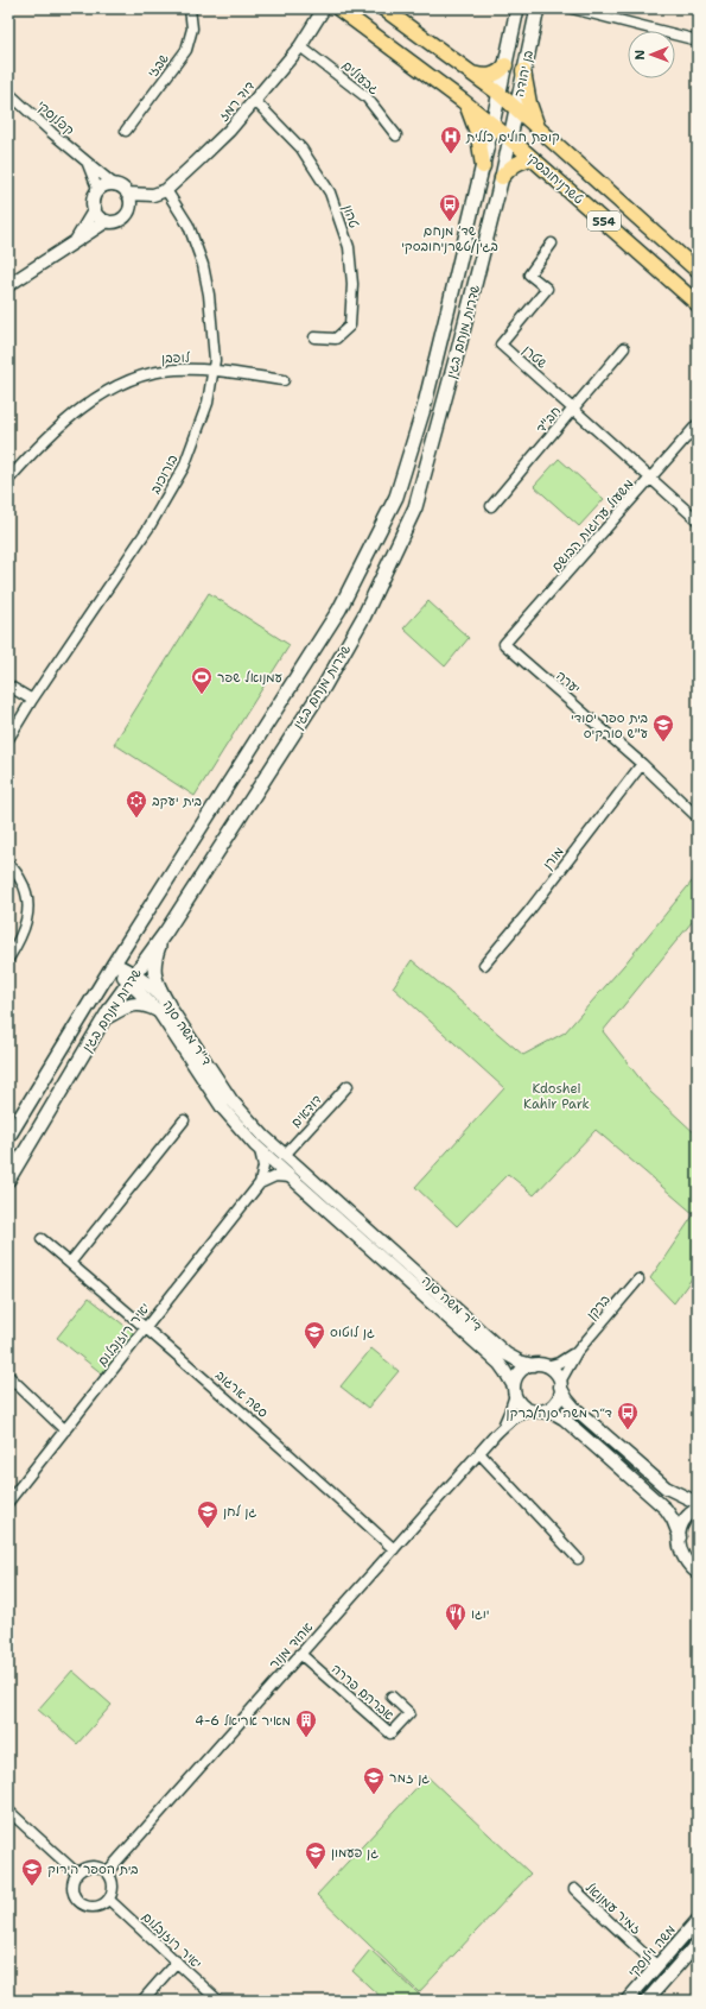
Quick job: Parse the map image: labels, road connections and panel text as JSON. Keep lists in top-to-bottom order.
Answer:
{
  "streets": {
    "main road": [
      "בן יהודה",
      "טשרניחובסקי",
      "554",
      "שדרות מנחם בגין"
    ],
    "street": [
      "שבזי",
      "גבעולים",
      "דוד רמז",
      "קפלנסקי",
      "טהון",
      "שטרן",
      "לופבן",
      "חב\"ד",
      "בורוכוב",
      "משעול ערוגות הבושם",
      "יערה",
      "מורן",
      "ד\"ר משה סנה",
      "דודאים",
      "ברקן",
      "יאיר רוזנבלום",
      "סשה ארגוב",
      "אהוד מנור",
      "אברהם פררה",
      "זמיר עמנואל",
      "משה וילנסקי"
    ]
  },
  "crossings": [
    ["בן יהודה", "טשרניחובסקי"],
    ["בן יהודה", "שדרות מנחם בגין"],
    ["גבעולים", "דוד רמז"],
    ["דוד רמז", "קפלנסקי"],
    ["דוד רמז", "טהון"],
    ["דוד רמז", "בורוכוב"],
    ["טשרניחובסקי", "שדרות מנחם בגין"],
    ["שדרות מנחם בגין", "ד\"ר משה סנה"],
    ["שטרן", "חב\"ד"],
    ["שטרן", "משעול ערוגות הבושם"],
    ["לופבן", "בורוכוב"],
    ["משעול ערוגות הבושם", "יערה"],
    ["יערה", "מורן"],
    ["ד\"ר משה סנה", "דודאים"],
    ["ד\"ר משה סנה", "ברקן"],
    ["ד\"ר משה סנה", "אהוד מנור"],
    ["ברקן", "אהוד מנור"],
    ["יאיר רוזנבלום", "סשה ארגוב"],
    ["יאיר רוזנבלום", "אהוד מנור"],
    ["סשה ארגוב", "אהוד מנור"],
    ["אהוד מנור", "אברהם פררה"],
    ["זמיר עמנואל", "משה וילנסקי"]
  ],
  "parks": ["Kdoshei Kahir Park"],
  "places": {
    "hospital": ["קופת חולים כללית"],
    "bus stop": ["שד׳ מנחם בגין/טשרניחובסקי", "ד״ר משה סנה/ברקן"],
    "sports": ["עמנואל שפר"],
    "school or university": [
      "בית ספר יסודי ע\"ש סורקיס",
      "גן לוטוס",
      "גן לחן",
      "גן זמר",
      "גן פעמון",
      "בית הספר הירוק"
    ],
    "synagogue": ["בית יעקב"],
    "restaurant": ["יוגו"],
    "building": ["מאיר אריאל 4-6"]
  },
  "north": "left"
}
